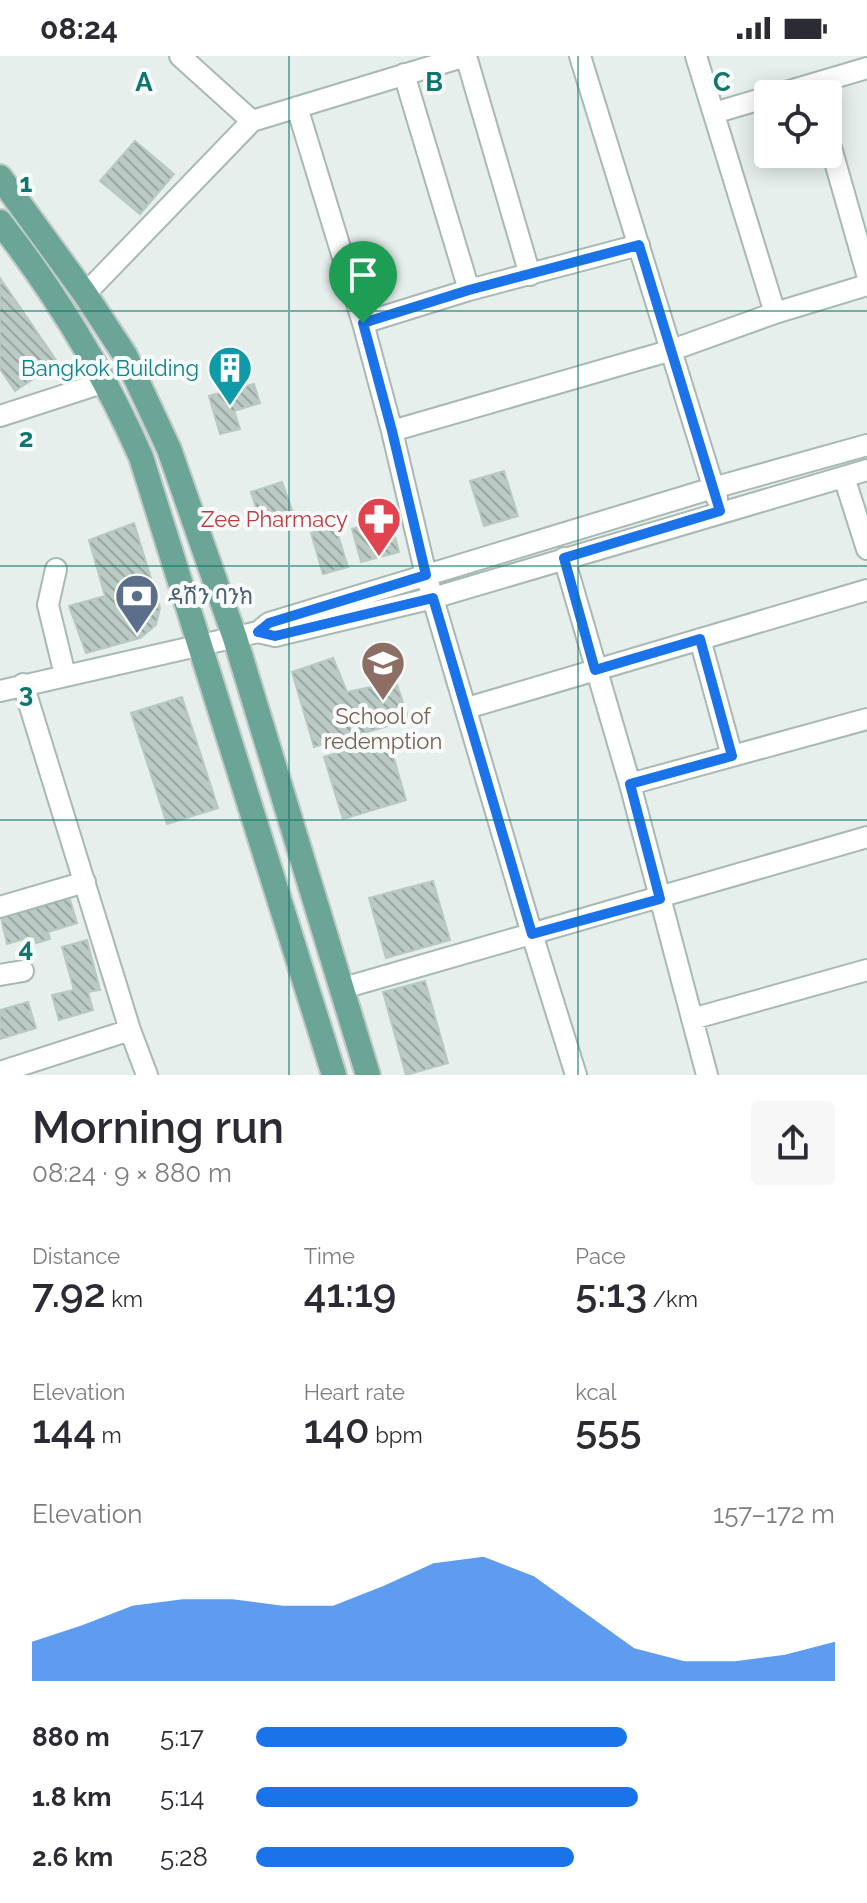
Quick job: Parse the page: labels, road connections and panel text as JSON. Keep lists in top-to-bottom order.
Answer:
{
  "places": {
    "building": ["Bangkok Building"],
    "pharmacy": ["Zee Pharmacy"],
    "bank": ["ዳሽን ባንክ"],
    "school or university": ["School of redemption"]
  },
  "page": {
    "status": "08:24",
    "heading": ["Morning run", "08:24 · 9 × 880 m"],
    "stats": [
      ["Distance", "7.92 km"],
      ["Time", "41:19"],
      ["Pace", "5:13 /km"],
      ["Elevation", "144 m"],
      ["Heart rate", "140 bpm"],
      ["kcal", "555"]
    ],
    "chart": ["Elevation", "157–172 m"],
    "list": [
      {
        "name": "880 m",
        "note": "5:17"
      },
      {
        "name": "1.8 km",
        "note": "5:14"
      },
      {
        "name": "2.6 km",
        "note": "5:28"
      }
    ]
  },
  "grid": {
    "columns": ["A", "B", "C"],
    "rows": [
      "1",
      "2",
      "3",
      "4"
    ]
  }
}
